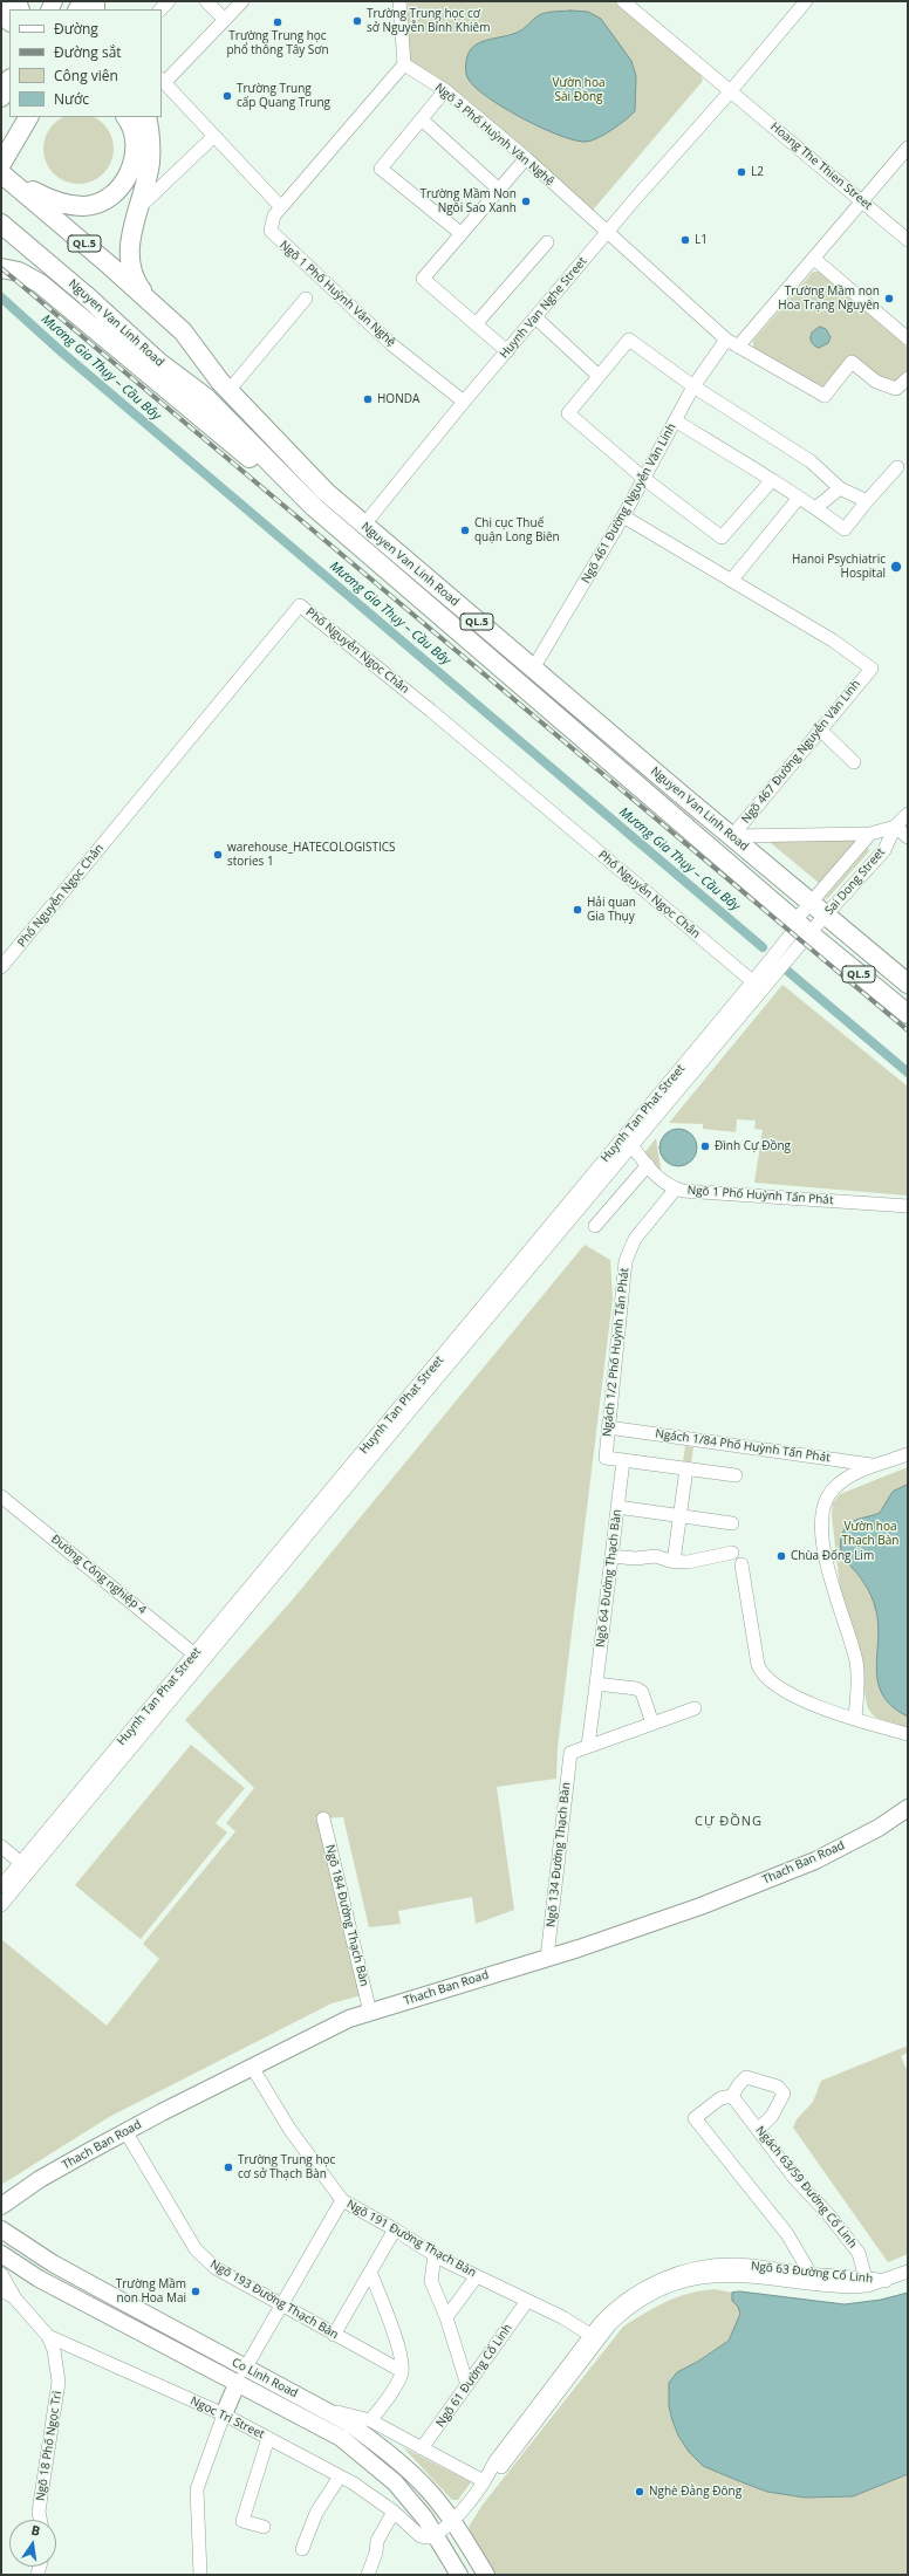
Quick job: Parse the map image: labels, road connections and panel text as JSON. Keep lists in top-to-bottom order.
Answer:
{
  "streets": {
    "highway": ["QL.5", "Nguyen Van Linh Road"],
    "main road": ["Thach Ban Road", "Co Linh Road"],
    "street": [
      "Ngõ 3 Phố Huỳnh Văn Nghệ",
      "Hoang The Thien Street",
      "Ngõ 1 Phố Huỳnh Văn Nghệ",
      "Huynh Van Nghe Street",
      "Ngõ 461 Đường Nguyễn Văn Linh",
      "Phố Nguyễn Ngọc Chân",
      "Ngõ 467 Đường Nguyễn Văn Linh",
      "Sai Dong Street",
      "Huynh Tan Phat Street",
      "Ngõ 1 Phố Huỳnh Tấn Phát",
      "Ngách 1/2 Phố Huỳnh Tấn Phát",
      "Ngách 1/84 Phố Huỳnh Tấn Phát",
      "Đường Công nghiệp 4",
      "Ngõ 64 Đường Thạch Bàn",
      "Ngõ 134 Đường Thạch Bàn",
      "Ngõ 184 Đường Thạch Bàn",
      "Ngách 63/59 Đường Cổ Linh",
      "Ngõ 191 Đường Thạch Bàn",
      "Ngõ 63 Đường Cổ Linh",
      "Ngõ 193 Đường Thạch Bàn",
      "Ngõ 61 Đường Cổ Linh",
      "Ngoc Tri Street",
      "Ngõ 18 Phố Ngọc Trì"
    ]
  },
  "crossings": [
    ["Ngõ 3 Phố Huỳnh Văn Nghệ", "Ngõ 1 Phố Huỳnh Văn Nghệ"],
    ["Ngõ 3 Phố Huỳnh Văn Nghệ", "Huynh Van Nghe Street"],
    ["Ngõ 3 Phố Huỳnh Văn Nghệ", "Ngõ 461 Đường Nguyễn Văn Linh"],
    ["Hoang The Thien Street", "Huynh Van Nghe Street"],
    ["Ngõ 1 Phố Huỳnh Văn Nghệ", "Huynh Van Nghe Street"],
    ["Huynh Van Nghe Street", "Nguyen Van Linh Road"],
    ["Nguyen Van Linh Road", "Ngõ 461 Đường Nguyễn Văn Linh"],
    ["Nguyen Van Linh Road", "Ngõ 467 Đường Nguyễn Văn Linh"],
    ["Nguyen Van Linh Road", "Sai Dong Street"],
    ["Nguyen Van Linh Road", "Huynh Tan Phat Street"],
    ["Phố Nguyễn Ngọc Chân", "Sai Dong Street"],
    ["Phố Nguyễn Ngọc Chân", "Huynh Tan Phat Street"],
    ["Sai Dong Street", "Huynh Tan Phat Street"],
    ["Huynh Tan Phat Street", "Ngõ 1 Phố Huỳnh Tấn Phát"],
    ["Huynh Tan Phat Street", "Đường Công nghiệp 4"],
    ["Ngõ 1 Phố Huỳnh Tấn Phát", "Ngách 1/2 Phố Huỳnh Tấn Phát"],
    ["Ngách 1/2 Phố Huỳnh Tấn Phát", "Ngách 1/84 Phố Huỳnh Tấn Phát"],
    ["Ngách 1/2 Phố Huỳnh Tấn Phát", "Ngõ 64 Đường Thạch Bàn"],
    ["Ngõ 64 Đường Thạch Bàn", "Ngõ 134 Đường Thạch Bàn"],
    ["Ngõ 134 Đường Thạch Bàn", "Thach Ban Road"],
    ["Thach Ban Road", "Ngõ 184 Đường Thạch Bàn"],
    ["Thach Ban Road", "Ngõ 191 Đường Thạch Bàn"],
    ["Thach Ban Road", "Ngõ 193 Đường Thạch Bàn"],
    ["Ngách 63/59 Đường Cổ Linh", "Ngõ 63 Đường Cổ Linh"],
    ["Ngõ 191 Đường Thạch Bàn", "Ngõ 63 Đường Cổ Linh"],
    ["Ngõ 191 Đường Thạch Bàn", "Ngõ 61 Đường Cổ Linh"],
    ["Ngõ 63 Đường Cổ Linh", "Co Linh Road"],
    ["Co Linh Road", "Ngoc Tri Street"],
    ["Ngoc Tri Street", "Ngõ 18 Phố Ngọc Trì"]
  ],
  "districts": ["CỰ ĐỒNG"],
  "water": ["Mương Gia Thụy – Cầu Bây"],
  "parks": ["Vườn hoa Sài Đồng", "Vườn hoa Thạch Bàn"],
  "places": [
    "Trường Trung học cơ sở Nguyễn Bỉnh Khiêm",
    "Trường Trung học phổ thông Tây Sơn",
    "Trường Trung cấp Quang Trung",
    "L2",
    "Trường Mầm Non Ngôi Sao Xanh",
    "L1",
    "Trường Mầm non Hoa Trạng Nguyên",
    "HONDA",
    "Chi cục Thuế quận Long Biên",
    "Hanoi Psychiatric Hospital",
    "warehouse_HATECOLOGISTICS stories 1",
    "Hải quan Gia Thụy",
    "Đình Cự Đồng",
    "Chùa Đống Lim",
    "Trường Trung học cơ sở Thạch Bàn",
    "Trường Mầm non Hoa Mai",
    "Nghè Đằng Đông"
  ],
  "legend": [
    "Đường",
    "Đường sắt",
    "Công viên",
    "Nước"
  ],
  "north": "top"
}
